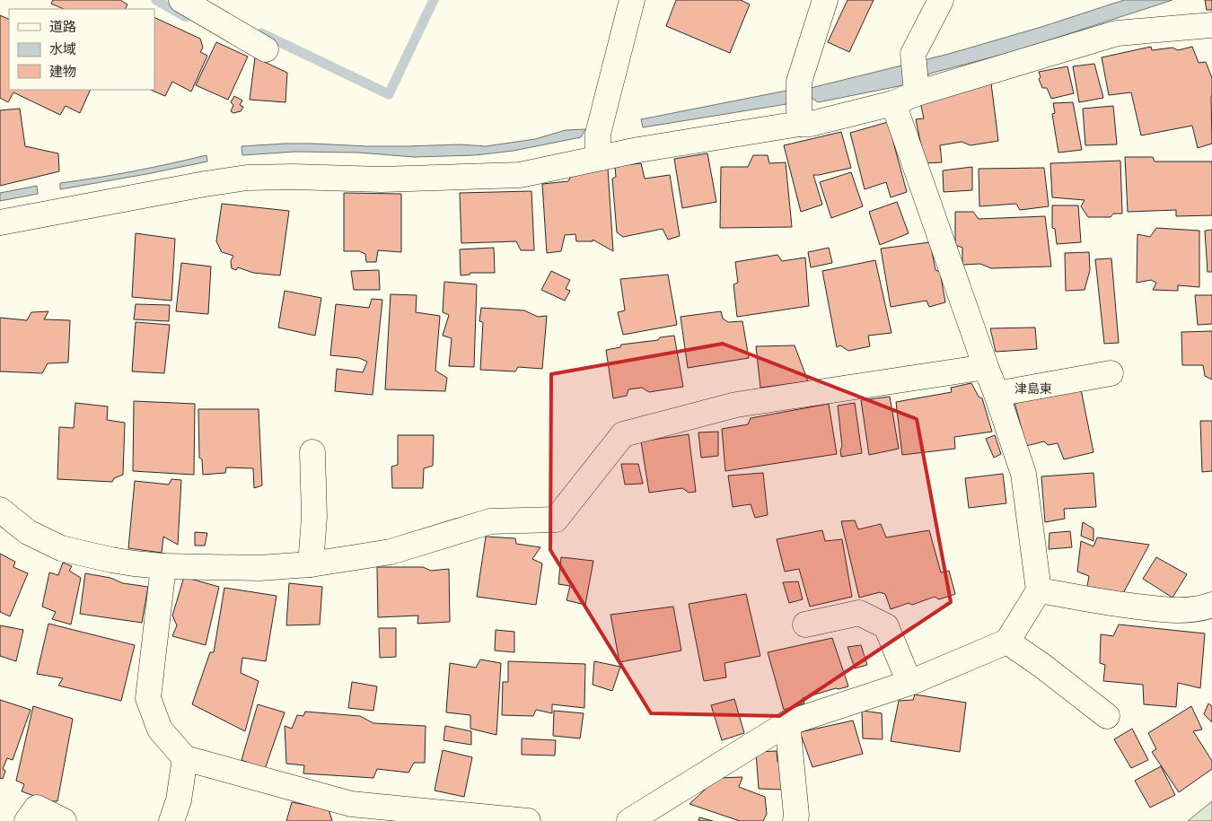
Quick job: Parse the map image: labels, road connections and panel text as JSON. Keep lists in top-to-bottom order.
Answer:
{
  "districts": ["津島東"],
  "legend": ["道路", "水域", "建物"]
}
